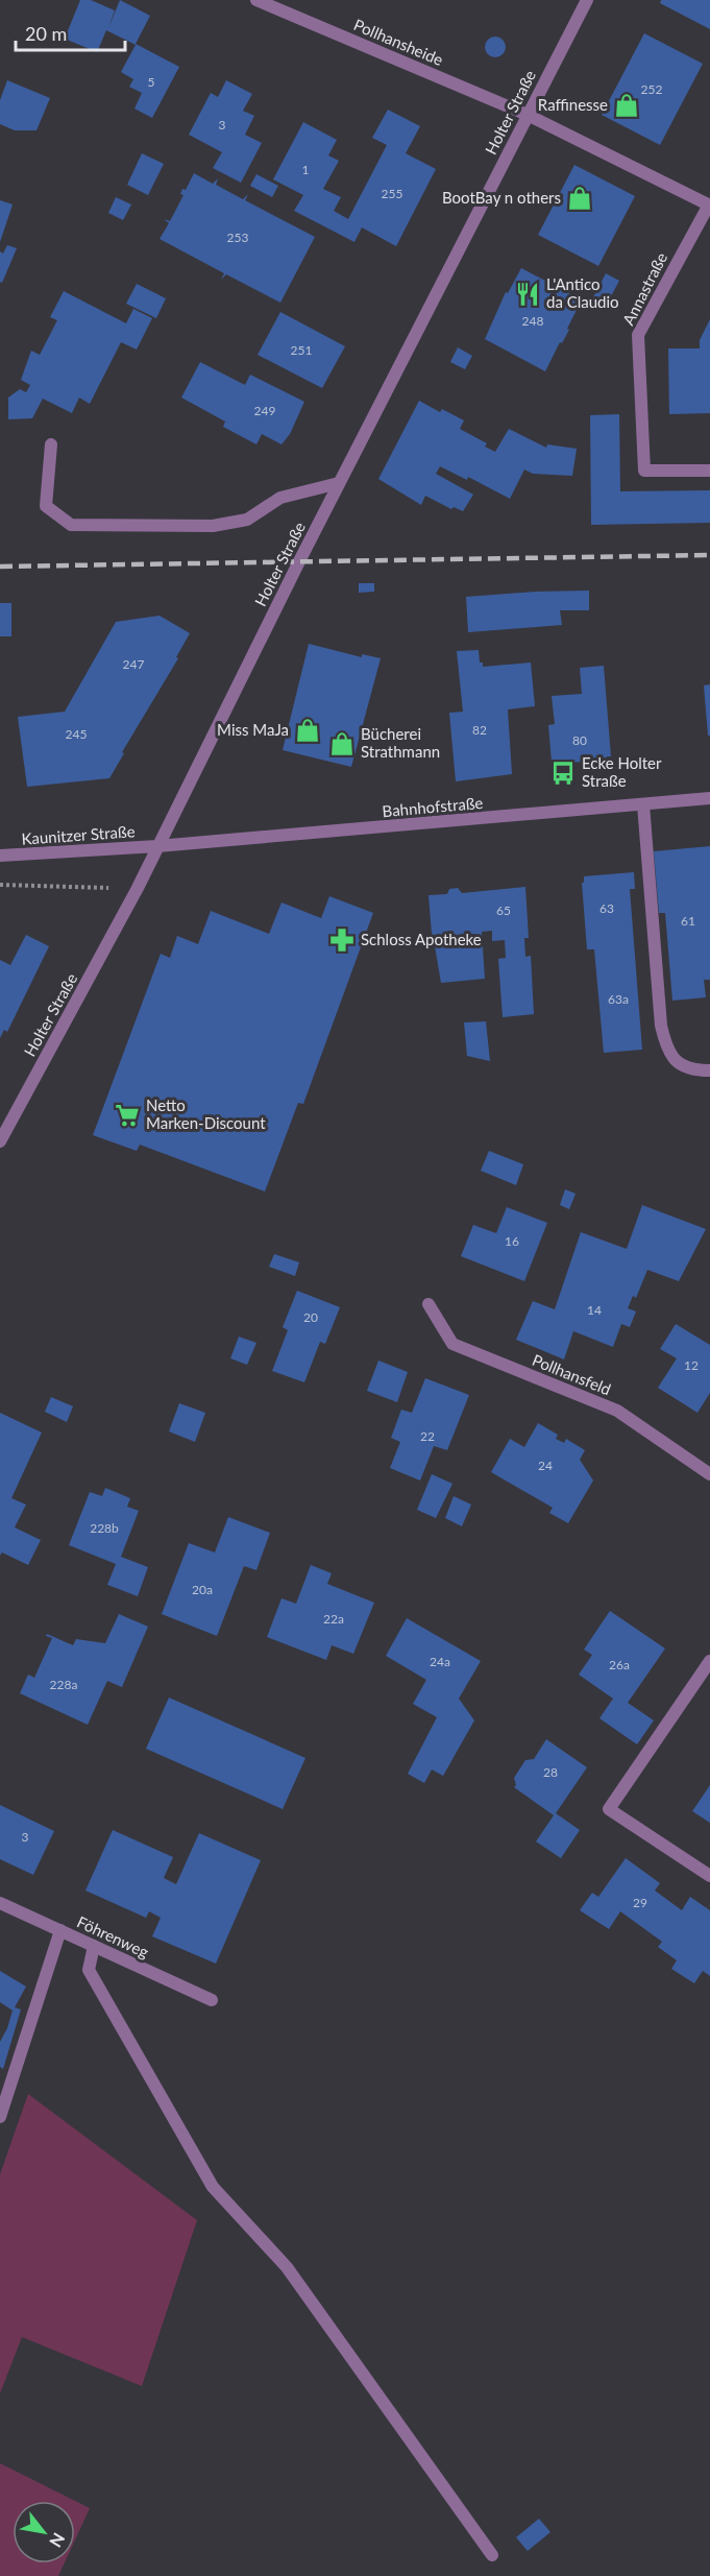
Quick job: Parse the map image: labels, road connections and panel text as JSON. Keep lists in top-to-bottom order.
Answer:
{
  "streets": {
    "street": [
      "Pollhansheide",
      "Holter Straße",
      "Annastraße",
      "Bahnhofstraße",
      "Kaunitzer Straße",
      "Pollhansfeld",
      "Föhrenweg"
    ]
  },
  "crossings": [
    ["Pollhansheide", "Holter Straße"],
    ["Pollhansheide", "Annastraße"],
    ["Holter Straße", "Annastraße"],
    ["Holter Straße", "Bahnhofstraße"],
    ["Holter Straße", "Kaunitzer Straße"],
    ["Bahnhofstraße", "Kaunitzer Straße"]
  ],
  "places": {
    "shop": [
      "Raffinesse",
      "BootBay n others",
      "Miss MaJa",
      "Bücherei Strathmann"
    ],
    "restaurant": ["L'Antico da Claudio"],
    "bus stop": ["Ecke Holter Straße"],
    "pharmacy": ["Schloss Apotheke"],
    "supermarket": ["Netto Marken-Discount"]
  },
  "house_numbers": [
    "5",
    "252",
    "3",
    "1",
    "255",
    "253",
    "248",
    "251",
    "249",
    "247",
    "82",
    "245",
    "80",
    "63",
    "65",
    "61",
    "63a",
    "16",
    "14",
    "20",
    "12",
    "22",
    "24",
    "228b",
    "20a",
    "22a",
    "24a",
    "26a",
    "228a",
    "28",
    "3",
    "29"
  ],
  "scale_bar": "20 m",
  "north": "bottom right"
}
